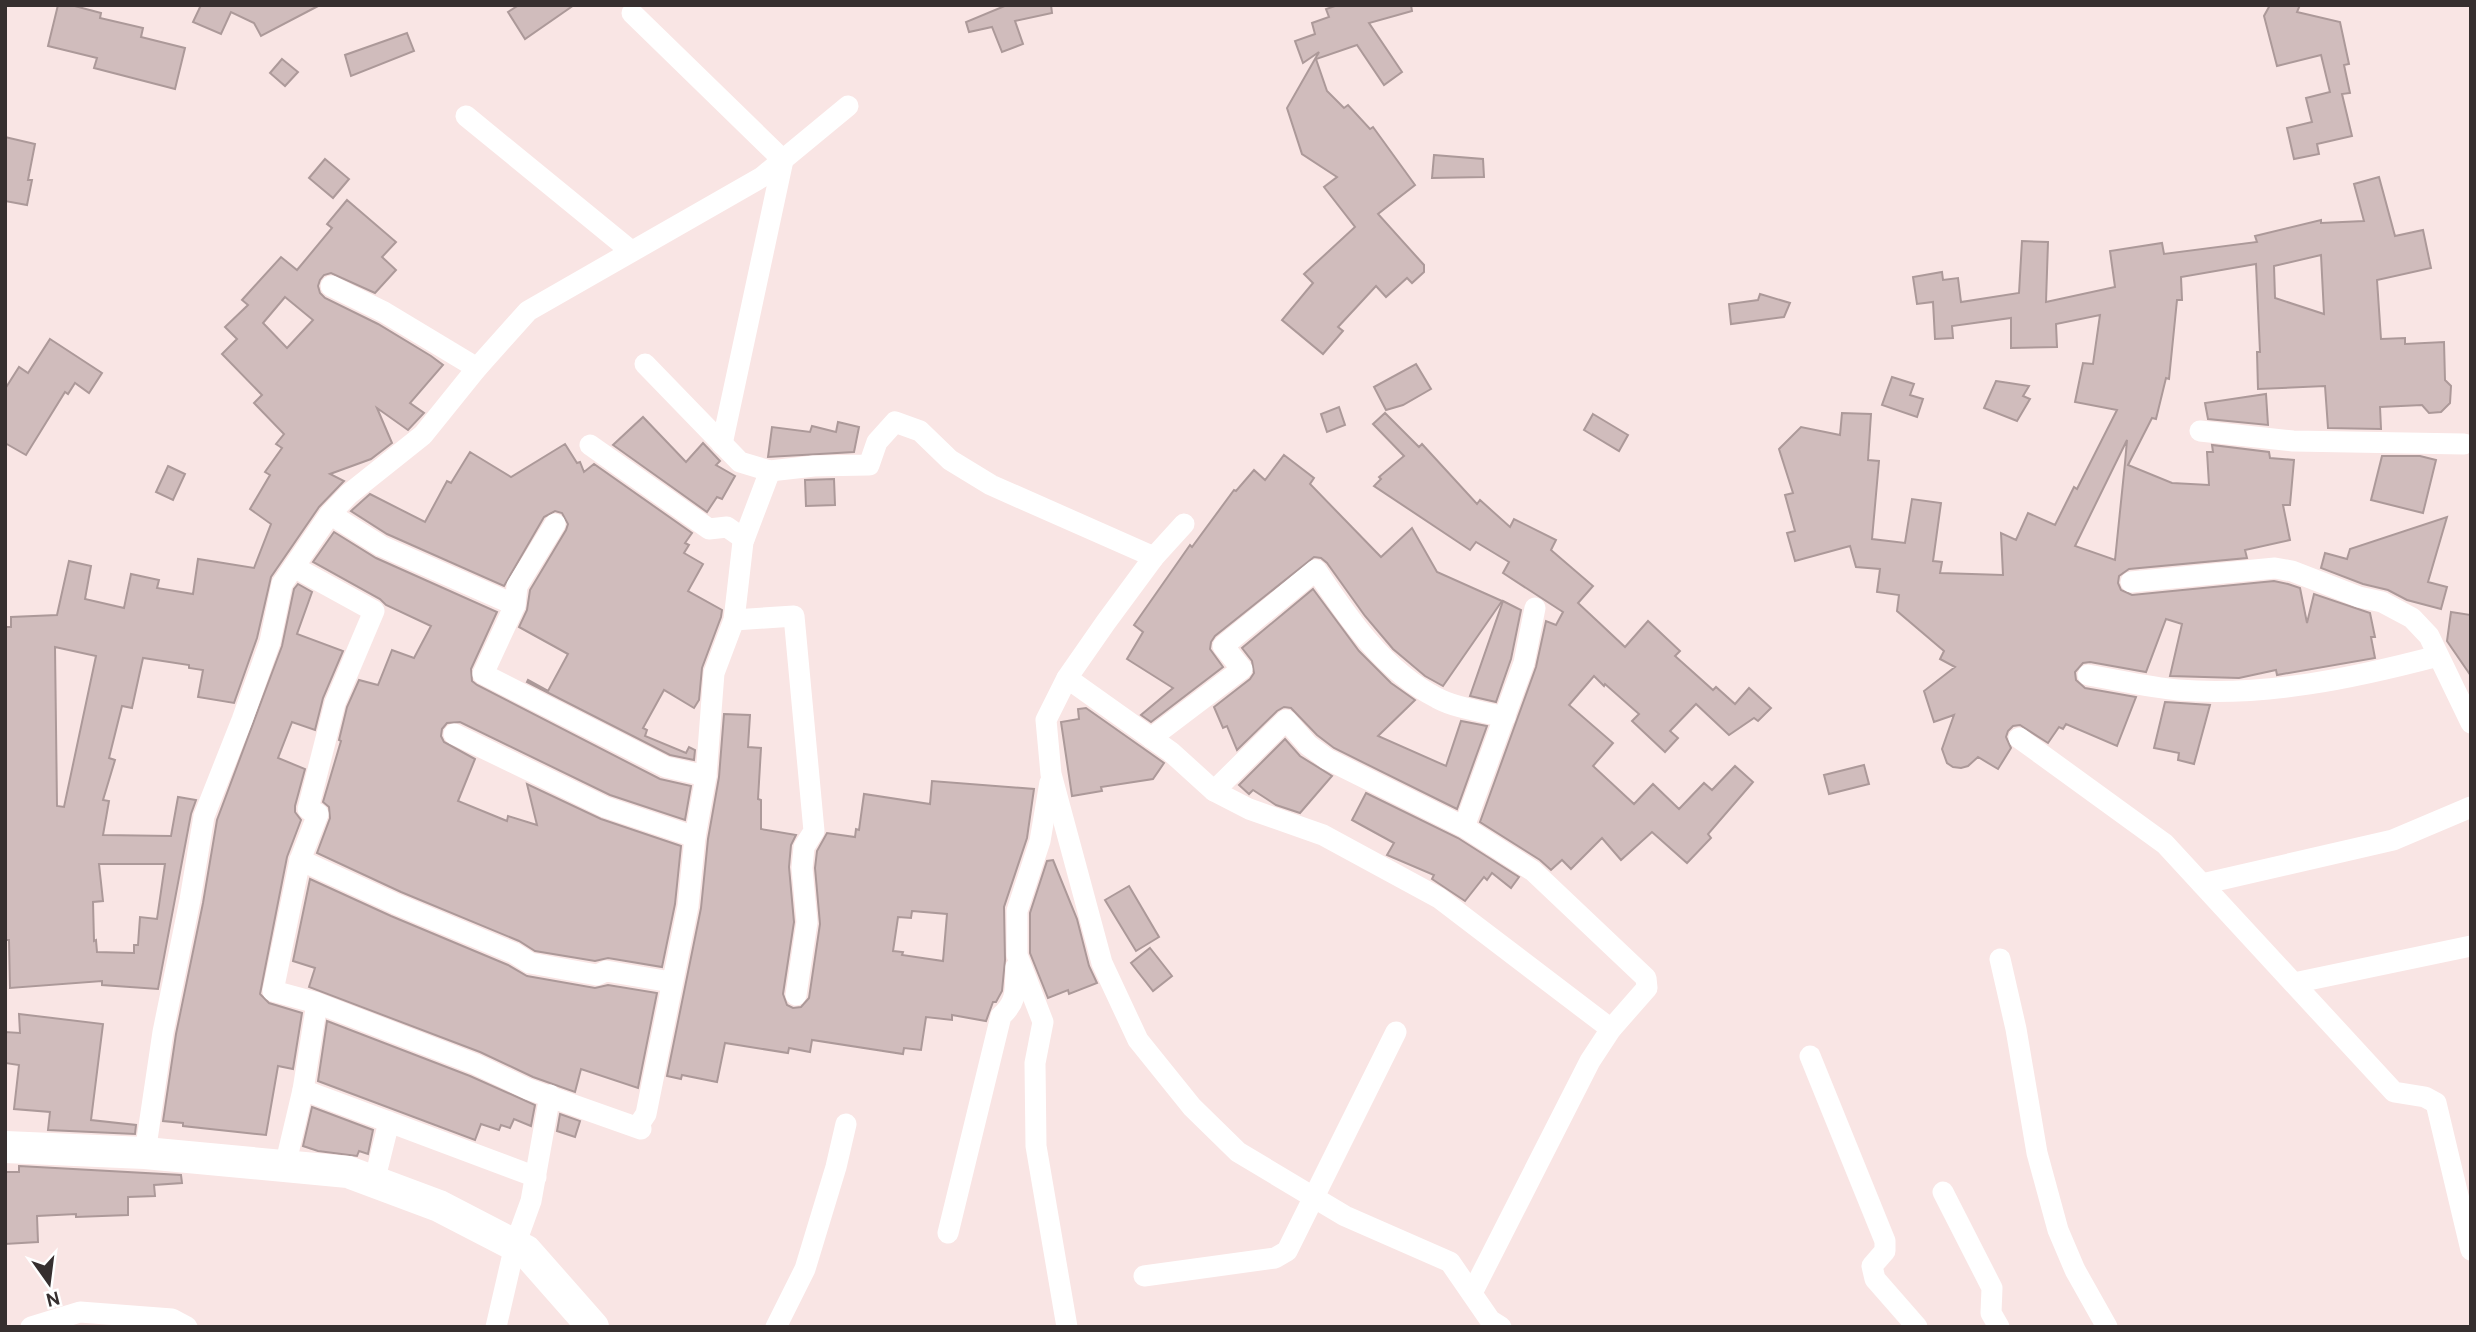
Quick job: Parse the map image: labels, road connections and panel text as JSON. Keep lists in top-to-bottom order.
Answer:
{
  "north": "bottom"
}
